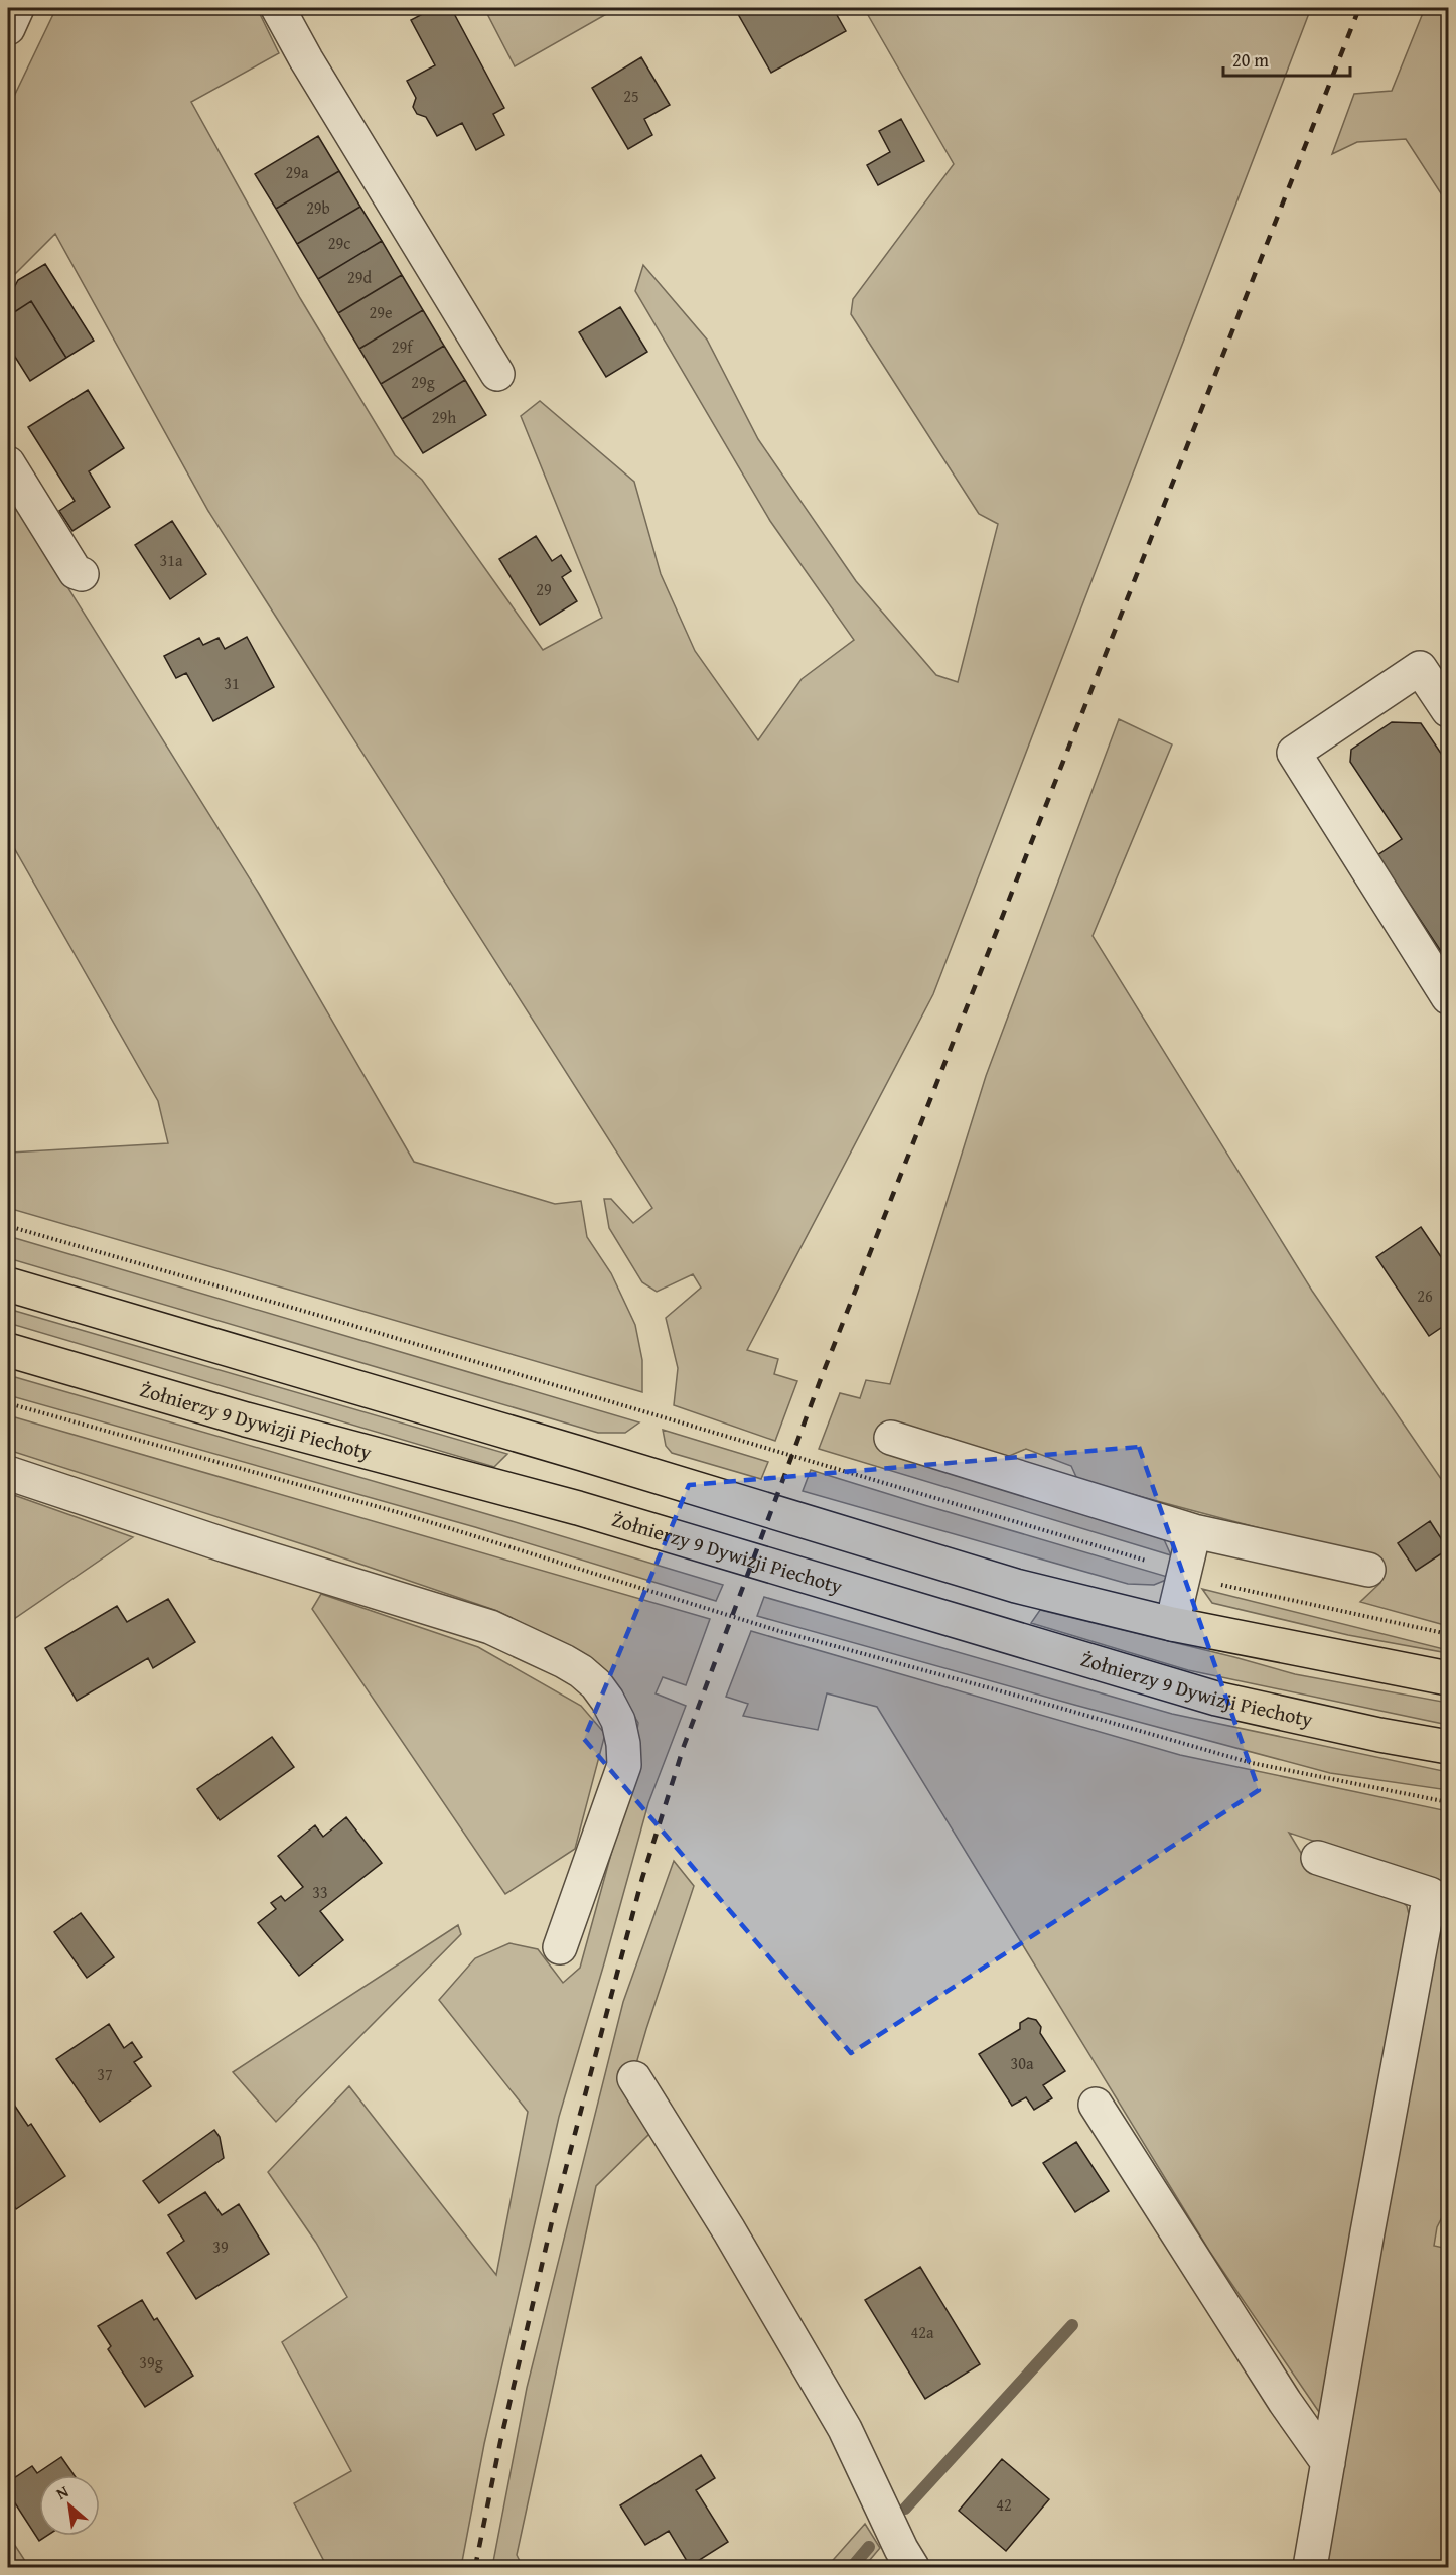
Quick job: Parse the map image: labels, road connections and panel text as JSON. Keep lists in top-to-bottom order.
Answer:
{
  "streets": {
    "highway": ["Żołnierzy 9 Dywizji Piechoty"]
  },
  "house_numbers": [
    "25",
    "29a",
    "29b",
    "29c",
    "29d",
    "29e",
    "29f",
    "29g",
    "29h",
    "31a",
    "29",
    "31",
    "26",
    "33",
    "30a",
    "37",
    "39",
    "42a",
    "39g",
    "42"
  ],
  "scale_bar": "20 m",
  "north": "top left"
}
